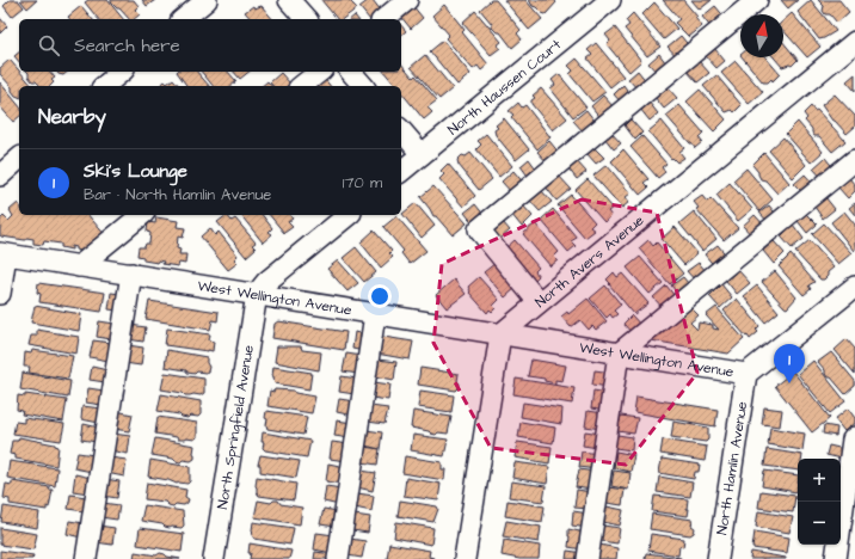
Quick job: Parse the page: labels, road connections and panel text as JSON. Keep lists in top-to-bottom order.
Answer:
{
  "streets": {
    "street": [
      "North Haussen Court",
      "North Avers Avenue",
      "West Wellington Avenue",
      "North Springfield Avenue",
      "North Hamlin Avenue"
    ]
  },
  "crossings": [
    ["North Avers Avenue", "West Wellington Avenue"],
    ["West Wellington Avenue", "North Springfield Avenue"],
    ["West Wellington Avenue", "North Hamlin Avenue"]
  ],
  "north": "top",
  "page": {
    "search": "Search here",
    "heading": "Nearby",
    "list": [
      {
        "mark": "1",
        "name": "Ski's Lounge",
        "note": "Bar · North Hamlin Avenue",
        "value": "170 m"
      }
    ],
    "pins": "1",
    "map_buttons": ["+", "−"]
  }
}
